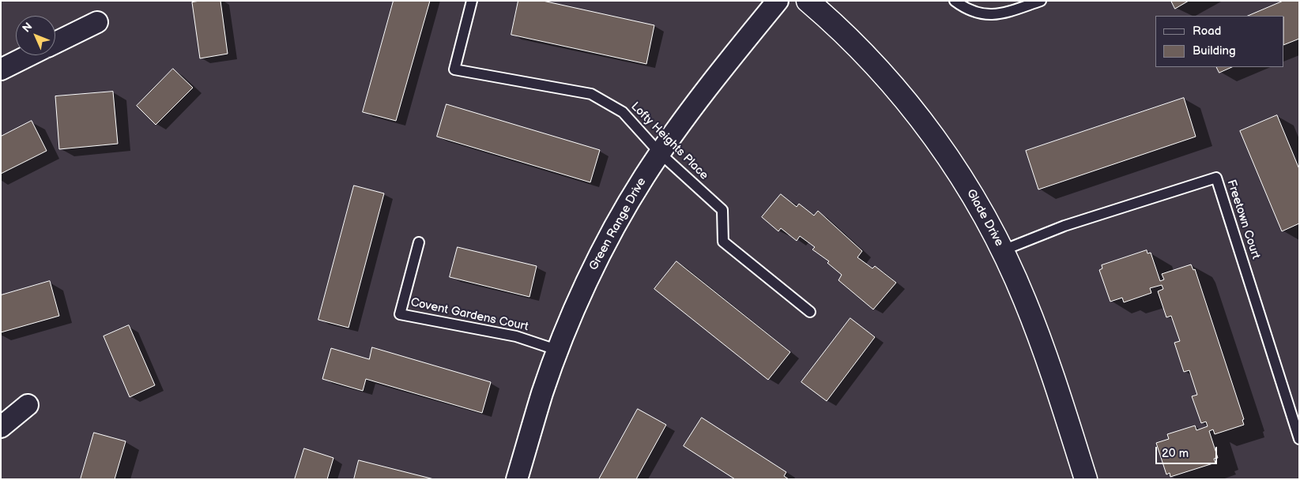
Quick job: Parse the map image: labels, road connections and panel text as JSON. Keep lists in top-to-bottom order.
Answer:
{
  "streets": {
    "street": ["Glade Drive", "Green Range Drive"],
    "lane": ["Lofty Heights Place", "Freetown Court", "Covent Gardens Court"]
  },
  "crossings": [
    ["Lofty Heights Place", "Green Range Drive"],
    ["Glade Drive", "Freetown Court"],
    ["Green Range Drive", "Covent Gardens Court"]
  ],
  "legend": ["Road", "Building"],
  "scale_bar": "20 m",
  "north": "top left"
}
